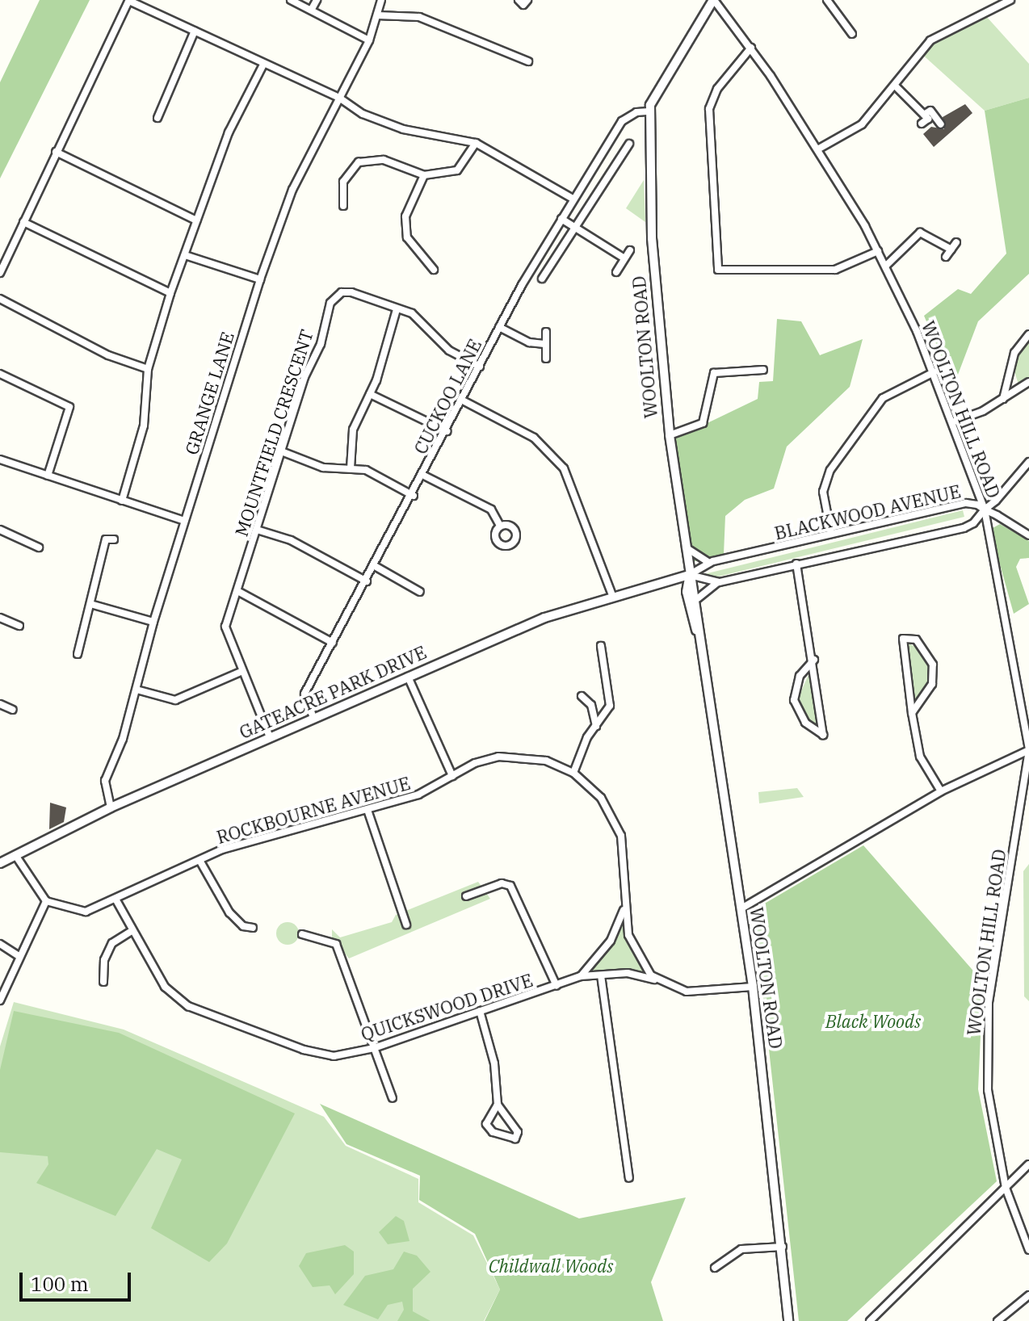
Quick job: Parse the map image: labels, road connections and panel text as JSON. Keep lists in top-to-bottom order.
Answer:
{
  "streets": {
    "street": [
      "WOOLTON ROAD",
      "GRANGE LANE",
      "CUCKOO LANE",
      "WOOLTON HILL ROAD",
      "MOUNTFIELD CRESCENT",
      "BLACKWOOD AVENUE",
      "GATEACRE PARK DRIVE",
      "ROCKBOURNE AVENUE",
      "QUICKSWOOD DRIVE"
    ]
  },
  "crossings": [
    ["WOOLTON ROAD", "CUCKOO LANE"],
    ["WOOLTON ROAD", "BLACKWOOD AVENUE"],
    ["WOOLTON ROAD", "GATEACRE PARK DRIVE"],
    ["GRANGE LANE", "GATEACRE PARK DRIVE"],
    ["CUCKOO LANE", "MOUNTFIELD CRESCENT"],
    ["CUCKOO LANE", "GATEACRE PARK DRIVE"],
    ["WOOLTON HILL ROAD", "BLACKWOOD AVENUE"],
    ["MOUNTFIELD CRESCENT", "GATEACRE PARK DRIVE"],
    ["BLACKWOOD AVENUE", "GATEACRE PARK DRIVE"],
    ["ROCKBOURNE AVENUE", "QUICKSWOOD DRIVE"]
  ],
  "parks": ["Black Woods", "Childwall Woods"],
  "scale_bar": "100 m"
}
